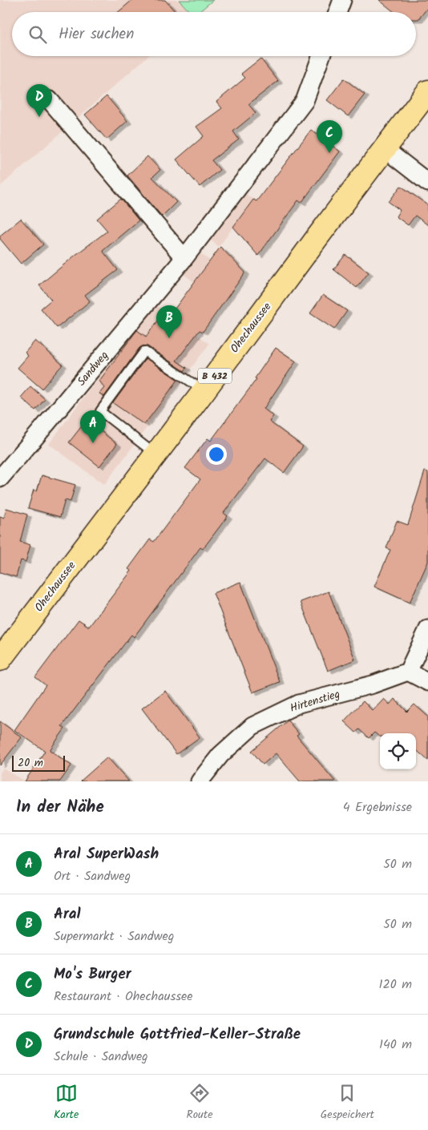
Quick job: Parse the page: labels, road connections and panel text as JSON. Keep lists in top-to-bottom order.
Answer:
{
  "streets": {
    "main road": ["Ohechaussee", "B 432"],
    "street": ["Sandweg", "Hirtenstieg"]
  },
  "scale_bar": "20 m",
  "page": {
    "search": "Hier suchen",
    "pins": [
      "D",
      "C",
      "B",
      "A"
    ],
    "scale": "20 m",
    "heading": ["In der Nähe", "4 Ergebnisse"],
    "list": [
      {
        "mark": "A",
        "name": "Aral SuperWash",
        "note": "Ort · Sandweg",
        "value": "50 m"
      },
      {
        "mark": "B",
        "name": "Aral",
        "note": "Supermarkt · Sandweg",
        "value": "50 m"
      },
      {
        "mark": "C",
        "name": "Mo's Burger",
        "note": "Restaurant · Ohechaussee",
        "value": "120 m"
      },
      {
        "mark": "D",
        "name": "Grundschule Gottfried-Keller-Straße",
        "note": "Schule · Sandweg",
        "value": "140 m"
      }
    ],
    "nav": ["Karte", "Route", "Gespeichert"]
  }
}
